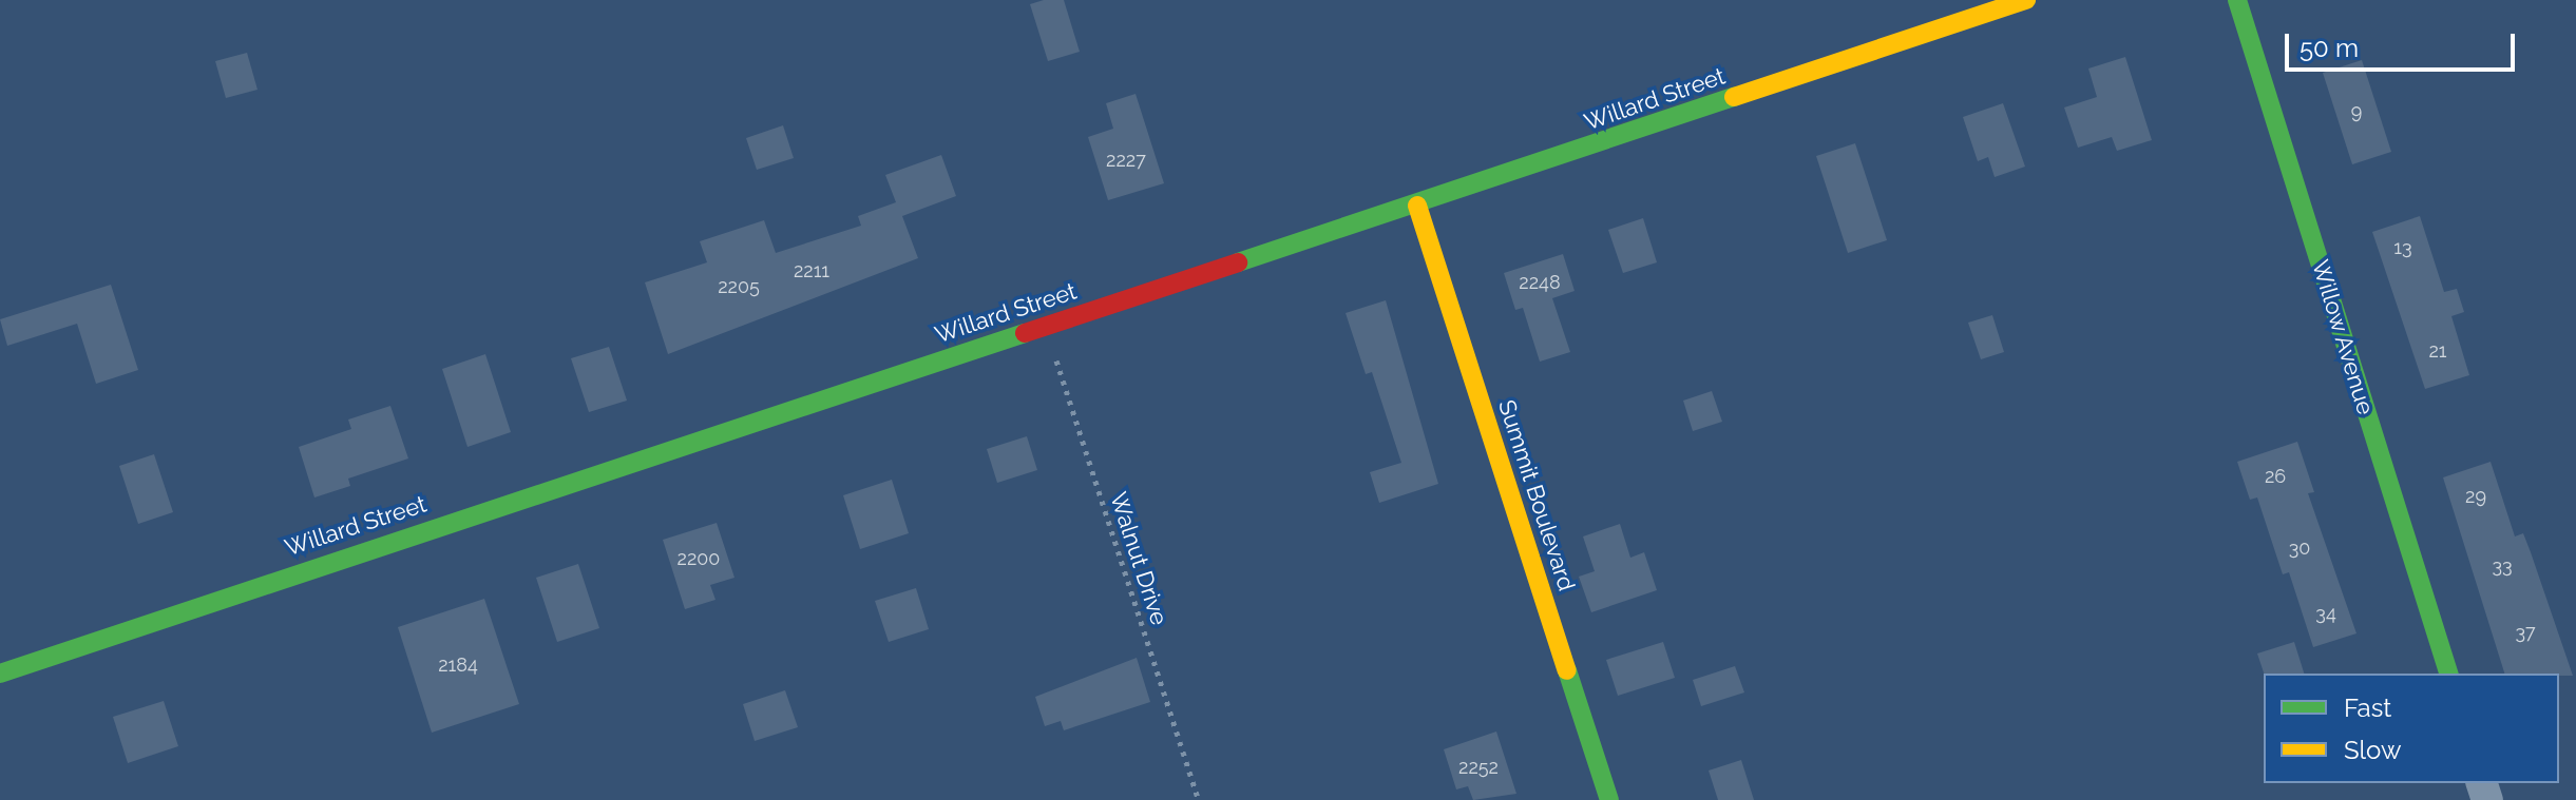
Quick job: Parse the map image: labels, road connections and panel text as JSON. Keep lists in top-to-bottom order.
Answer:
{
  "streets": {
    "street": ["Willard Street", "Willow Avenue", "Summit Boulevard"],
    "path": ["Walnut Drive"]
  },
  "crossings": [
    ["Willard Street", "Summit Boulevard"],
    ["Willard Street", "Walnut Drive"]
  ],
  "house_numbers": [
    "9",
    "2227",
    "13",
    "2211",
    "2248",
    "2205",
    "21",
    "26",
    "29",
    "30",
    "2200",
    "33",
    "34",
    "37",
    "2184",
    "2252"
  ],
  "legend": ["Fast", "Slow"],
  "scale_bar": "50 m"
}
